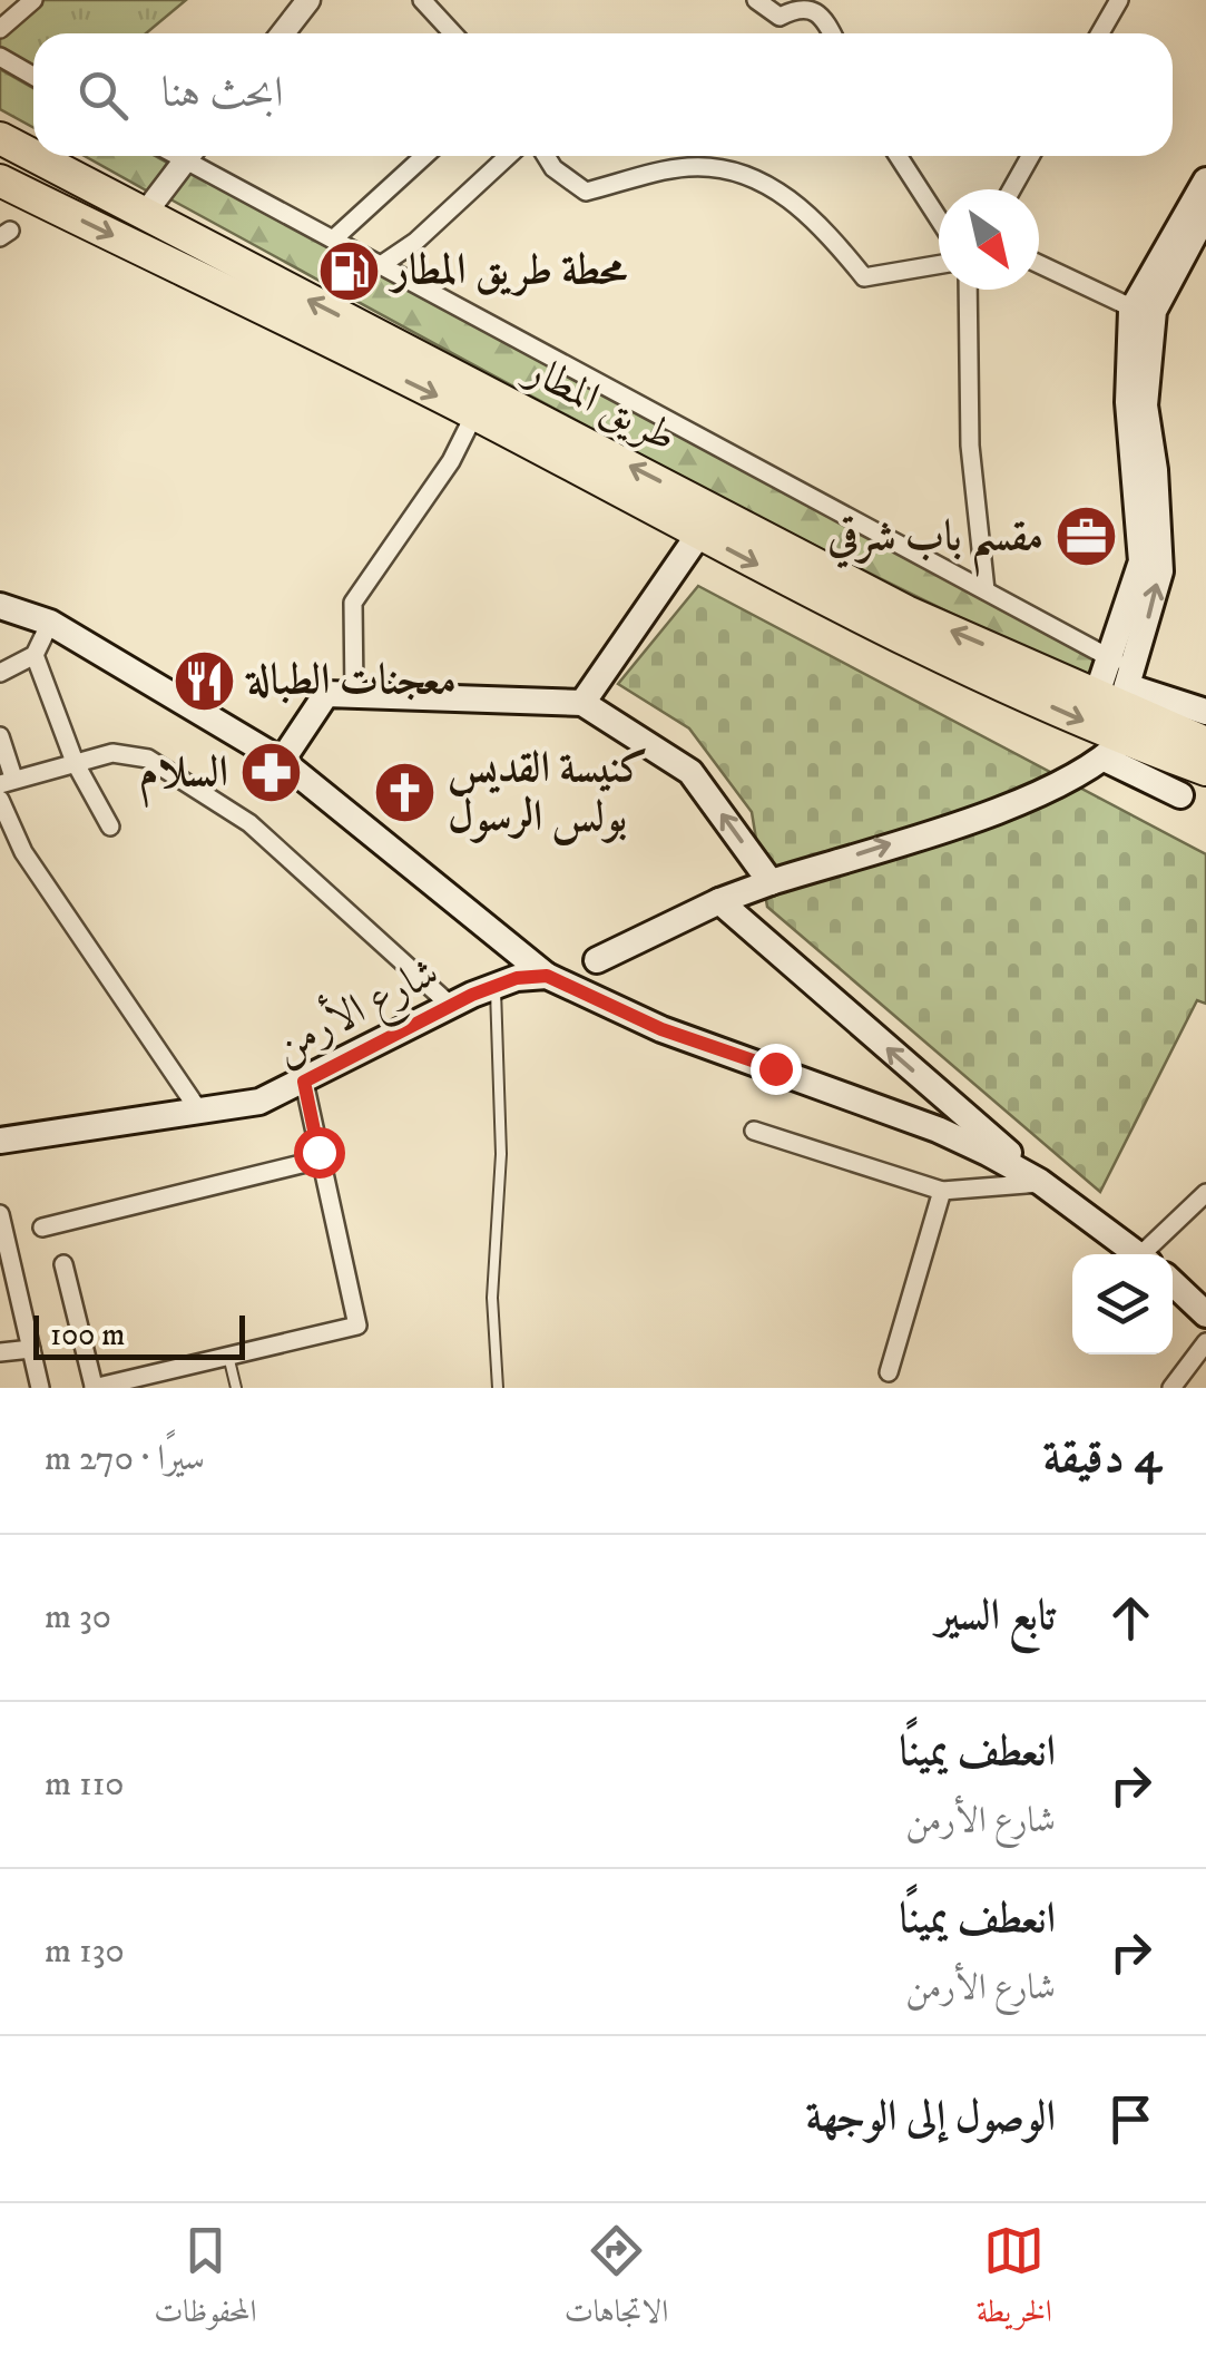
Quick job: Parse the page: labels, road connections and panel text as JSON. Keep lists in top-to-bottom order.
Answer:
{
  "streets": {
    "highway": ["طريق المطار"],
    "main road": ["شارع الأرمن"]
  },
  "places": {
    "fuel station": ["محطة طريق المطار"],
    "office": ["مقسم باب شرقي"],
    "restaurant": ["معجنات الطبالة"],
    "pharmacy": ["السلام"],
    "church": ["كنيسة القديس بولس الرسول"]
  },
  "scale_bar": "100 m",
  "north": "bottom right",
  "page": {
    "search": "ابحث هنا",
    "scale": "100 m",
    "heading": ["4 دقيقة", "سيرًا · 270 m"],
    "list": [
      ["تابع السير", "30 m"],
      ["انعطف يمينًا", "شارع الأرمن", "110 m"],
      ["انعطف يمينًا", "شارع الأرمن", "130 m"],
      "الوصول إلى الوجهة"
    ],
    "nav": ["الخريطة", "الاتجاهات", "المحفوظات"]
  }
}
